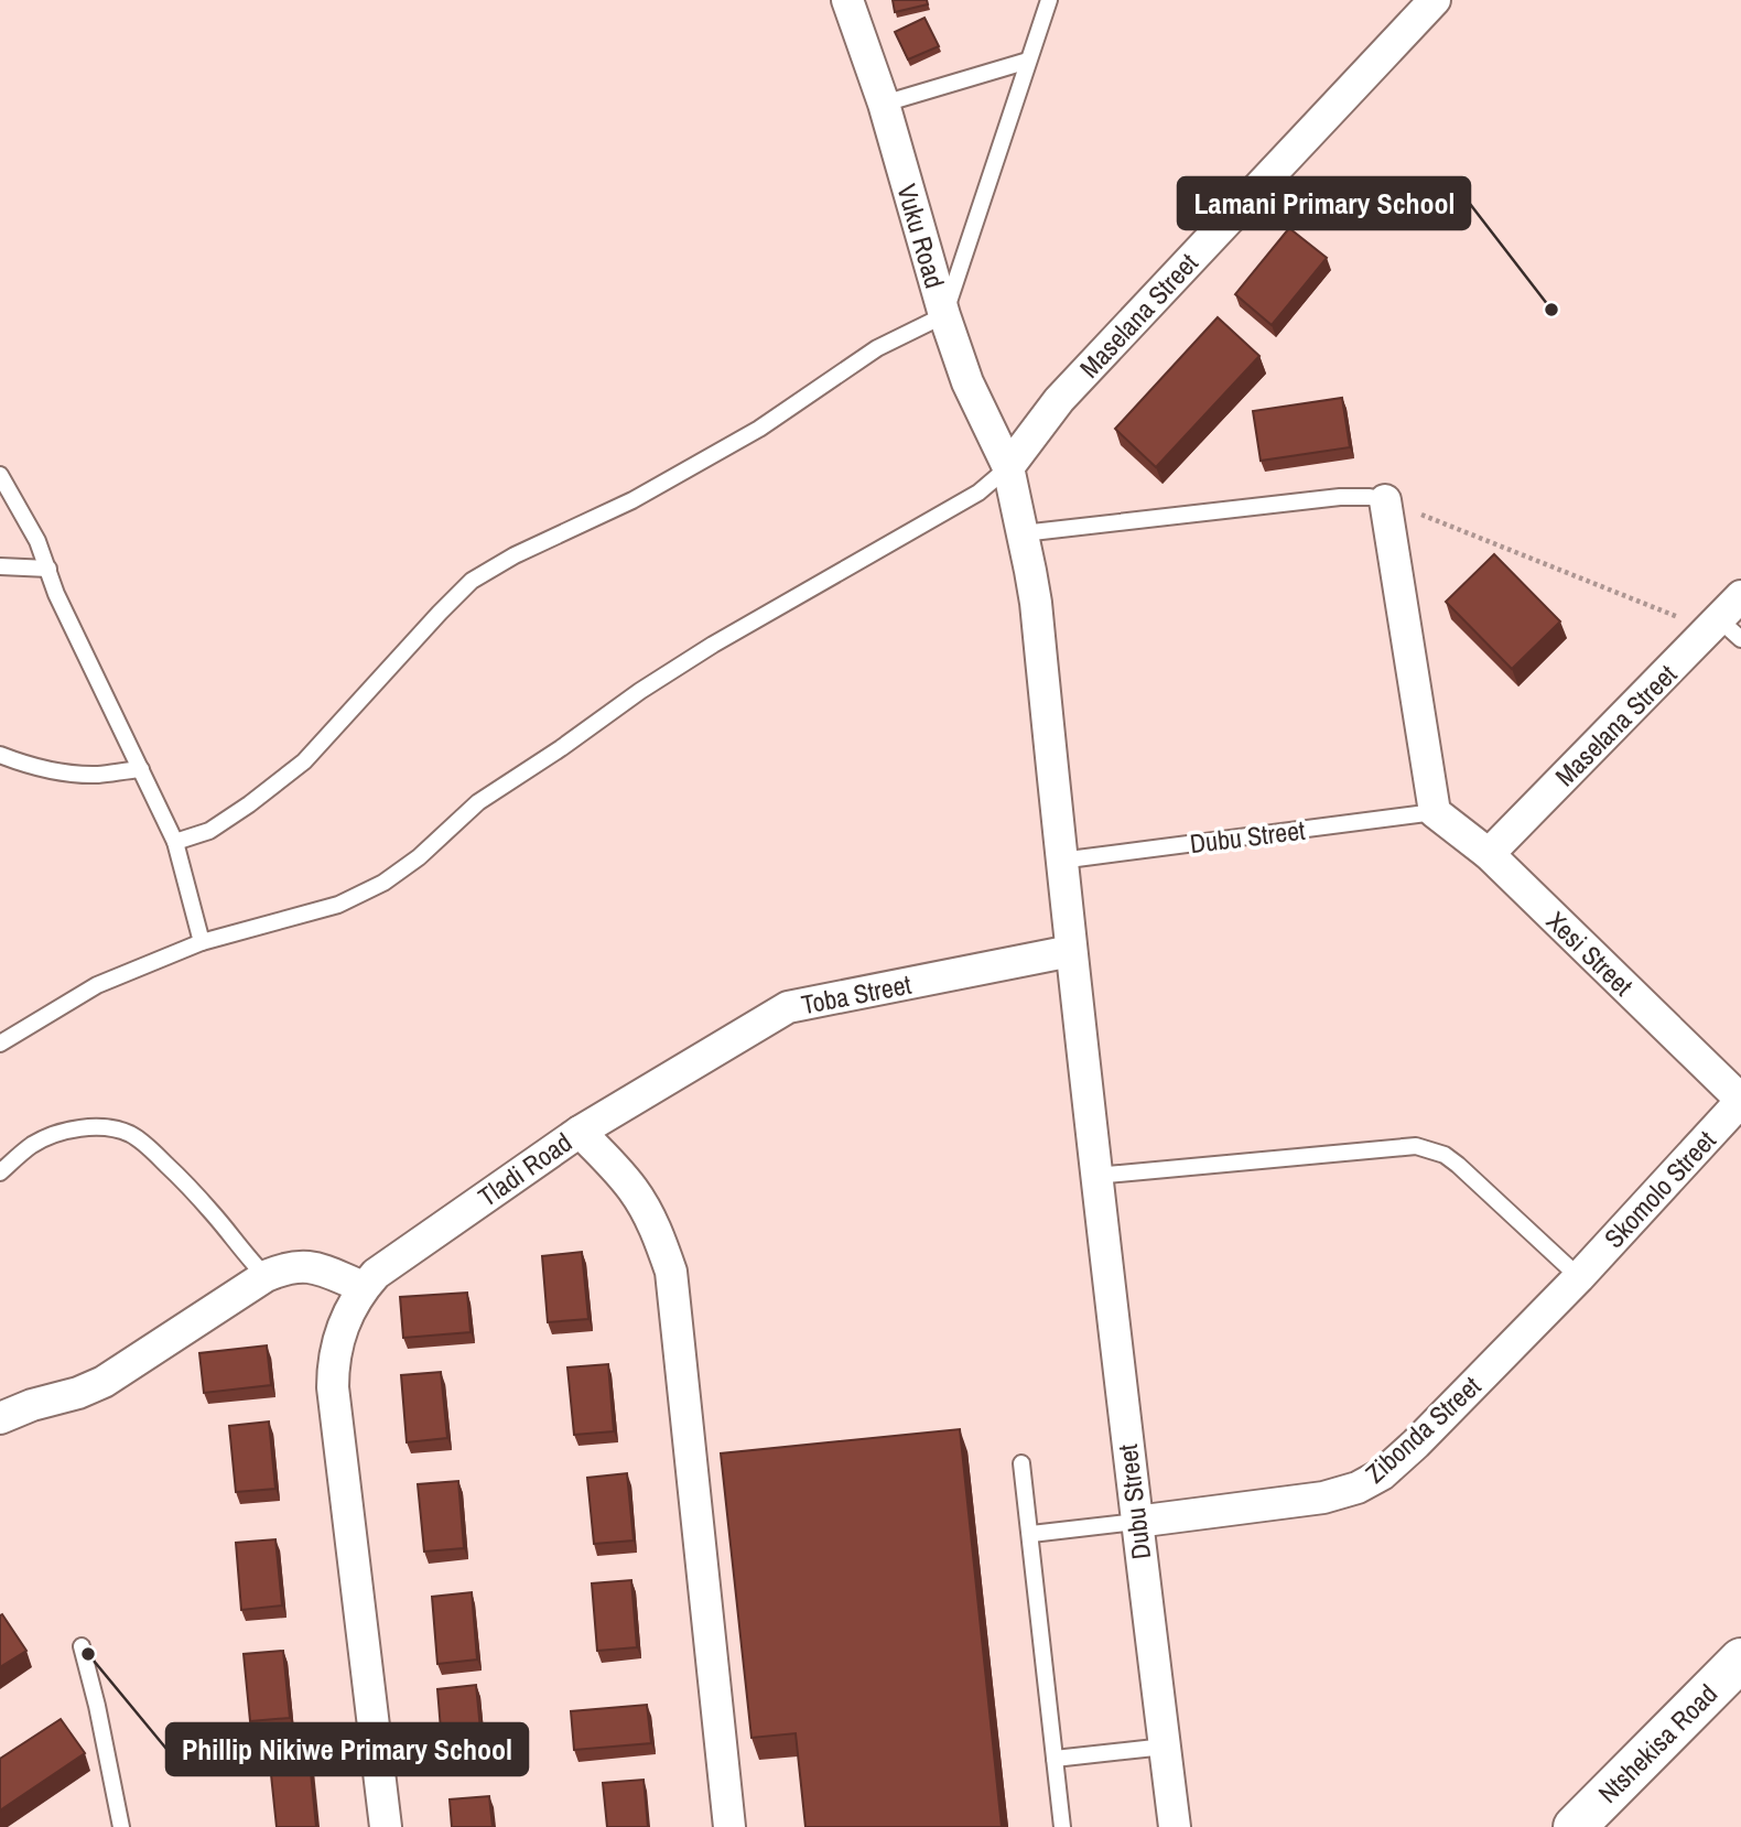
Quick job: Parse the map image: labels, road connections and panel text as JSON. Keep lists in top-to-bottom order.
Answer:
{
  "streets": {
    "street": [
      "Vuku Road",
      "Maselana Street",
      "Dubu Street",
      "Xesi Street",
      "Toba Street",
      "Tladi Road",
      "Skomolo Street",
      "Zibonda Street",
      "Ntshekisa Road"
    ]
  },
  "crossings": [
    ["Vuku Road", "Maselana Street"],
    ["Vuku Road", "Dubu Street"],
    ["Maselana Street", "Dubu Street"],
    ["Maselana Street", "Xesi Street"],
    ["Dubu Street", "Xesi Street"],
    ["Dubu Street", "Toba Street"],
    ["Dubu Street", "Zibonda Street"],
    ["Xesi Street", "Skomolo Street"],
    ["Toba Street", "Tladi Road"],
    ["Skomolo Street", "Zibonda Street"]
  ],
  "places": ["Lamani Primary School", "Phillip Nikiwe Primary School"]
}
